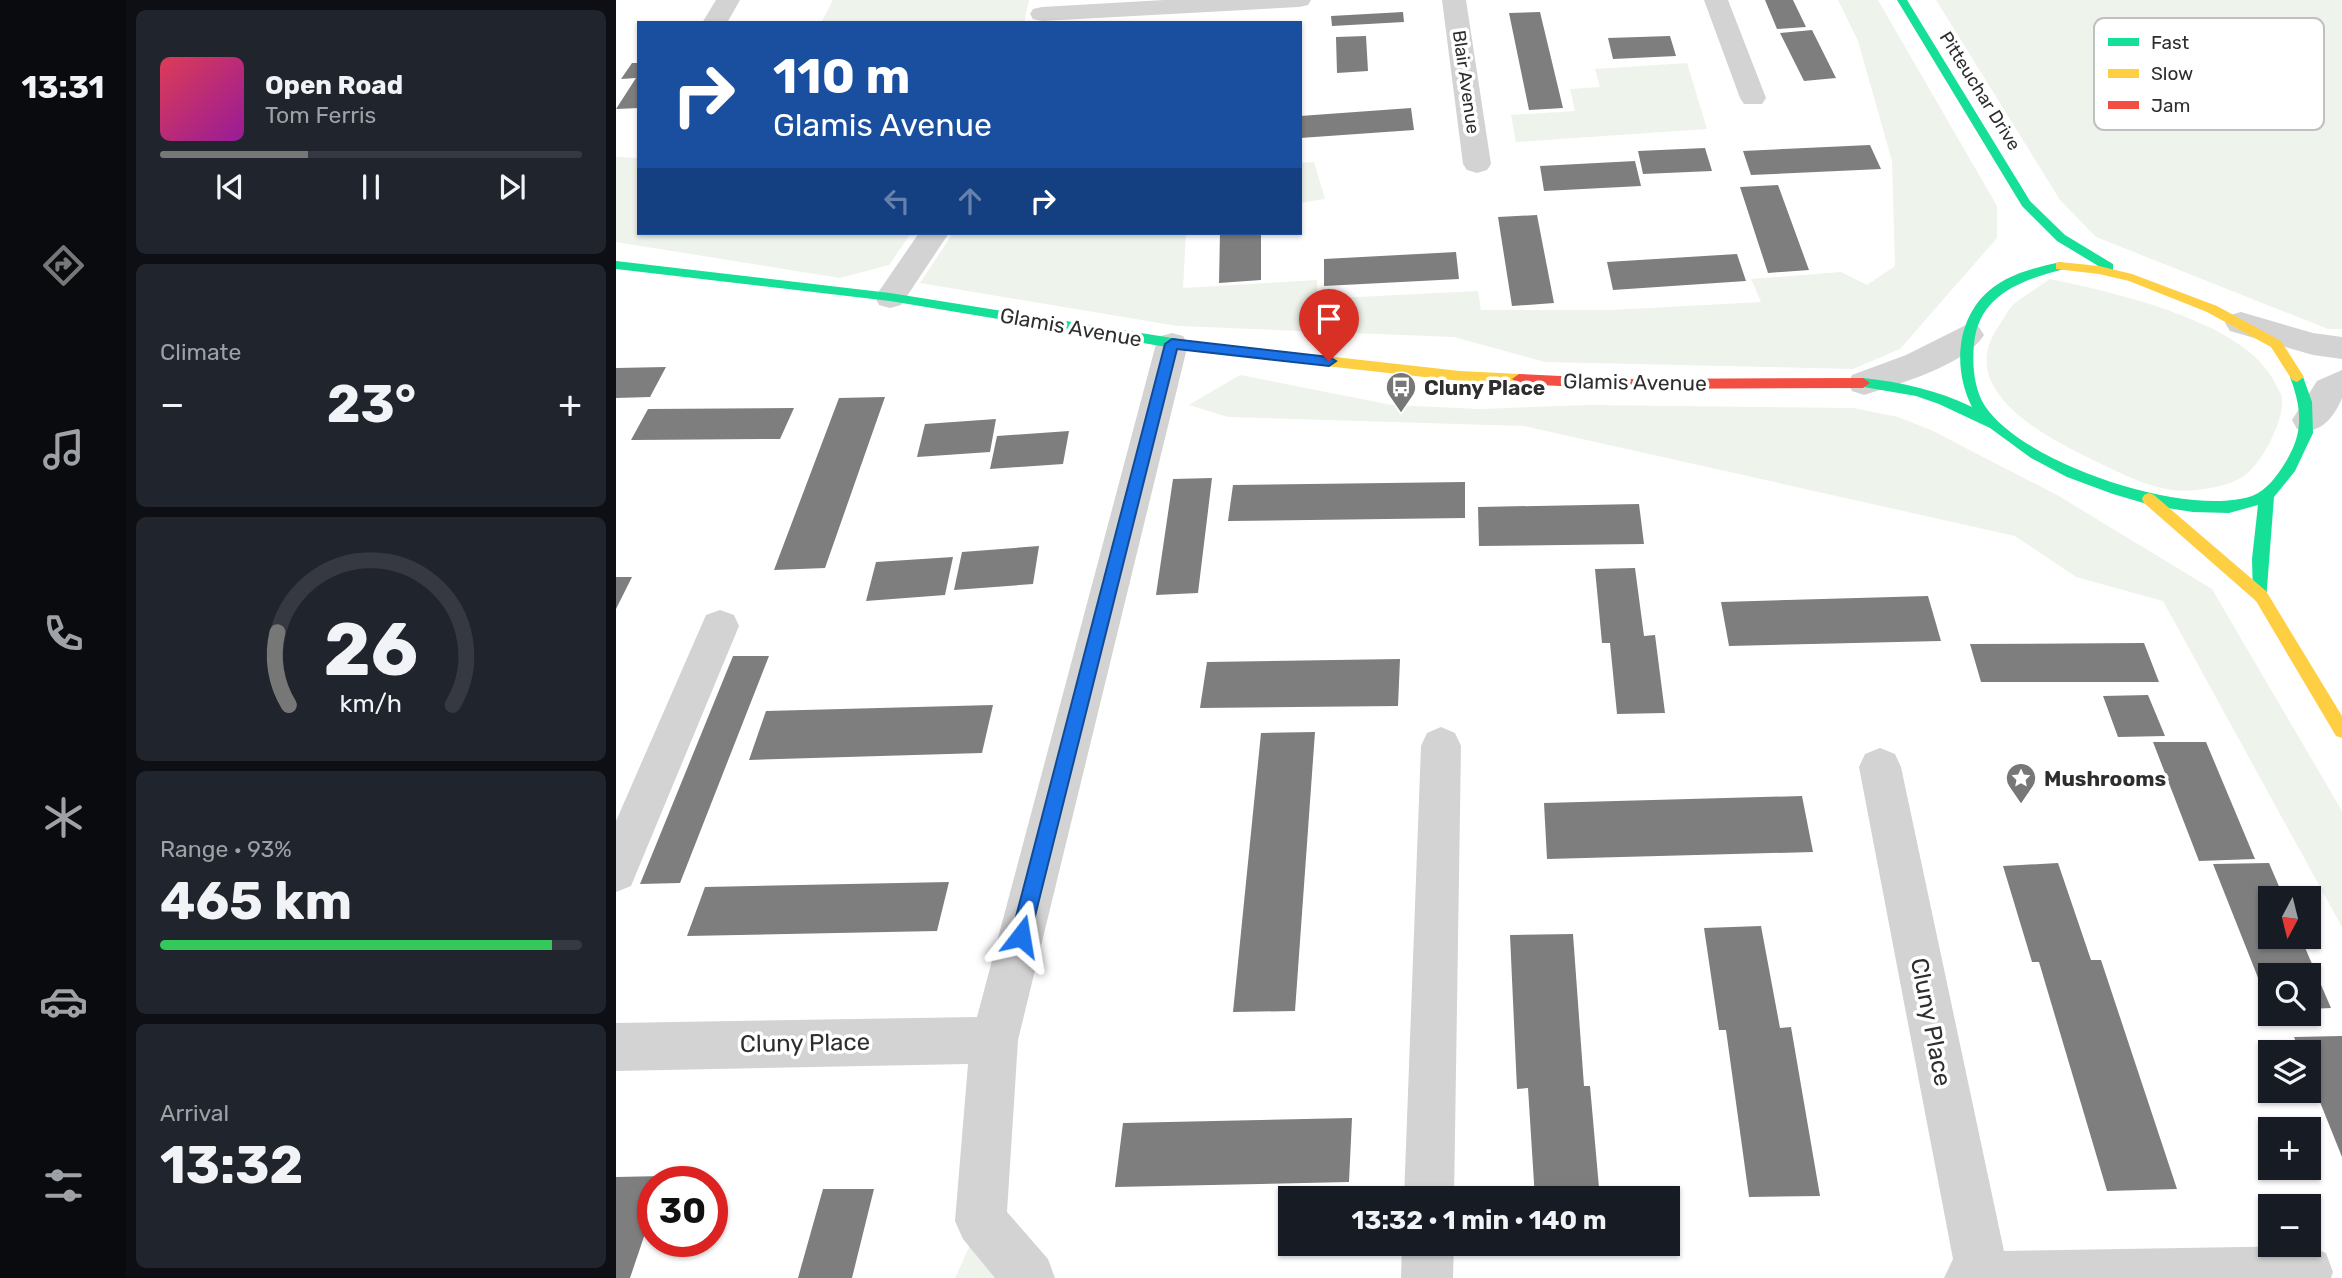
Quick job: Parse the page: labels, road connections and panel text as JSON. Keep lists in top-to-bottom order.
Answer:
{
  "streets": {
    "street": [
      "Blair Avenue",
      "Pitteuchar Drive",
      "Glamis Avenue",
      "Cluny Place"
    ]
  },
  "places": {
    "bus stop": ["Cluny Place"],
    "place": ["Mushrooms"]
  },
  "legend": ["Fast", "Slow", "Jam"],
  "north": "bottom",
  "page": {
    "tabs": "13:31",
    "turn": ["110 m", "Glamis Avenue"],
    "song": ["Open Road", "Tom Ferris"],
    "tile": [
      "Climate",
      ["Range · 93%", "465 km"],
      ["Arrival", "13:32"]
    ],
    "heat": ["−", "23°", "+"],
    "map_buttons": ["+", "−"],
    "limit": "30",
    "trip": "13:32 · 1 min · 140 m",
    "gauge": ["26", "km/h"]
  }
}
